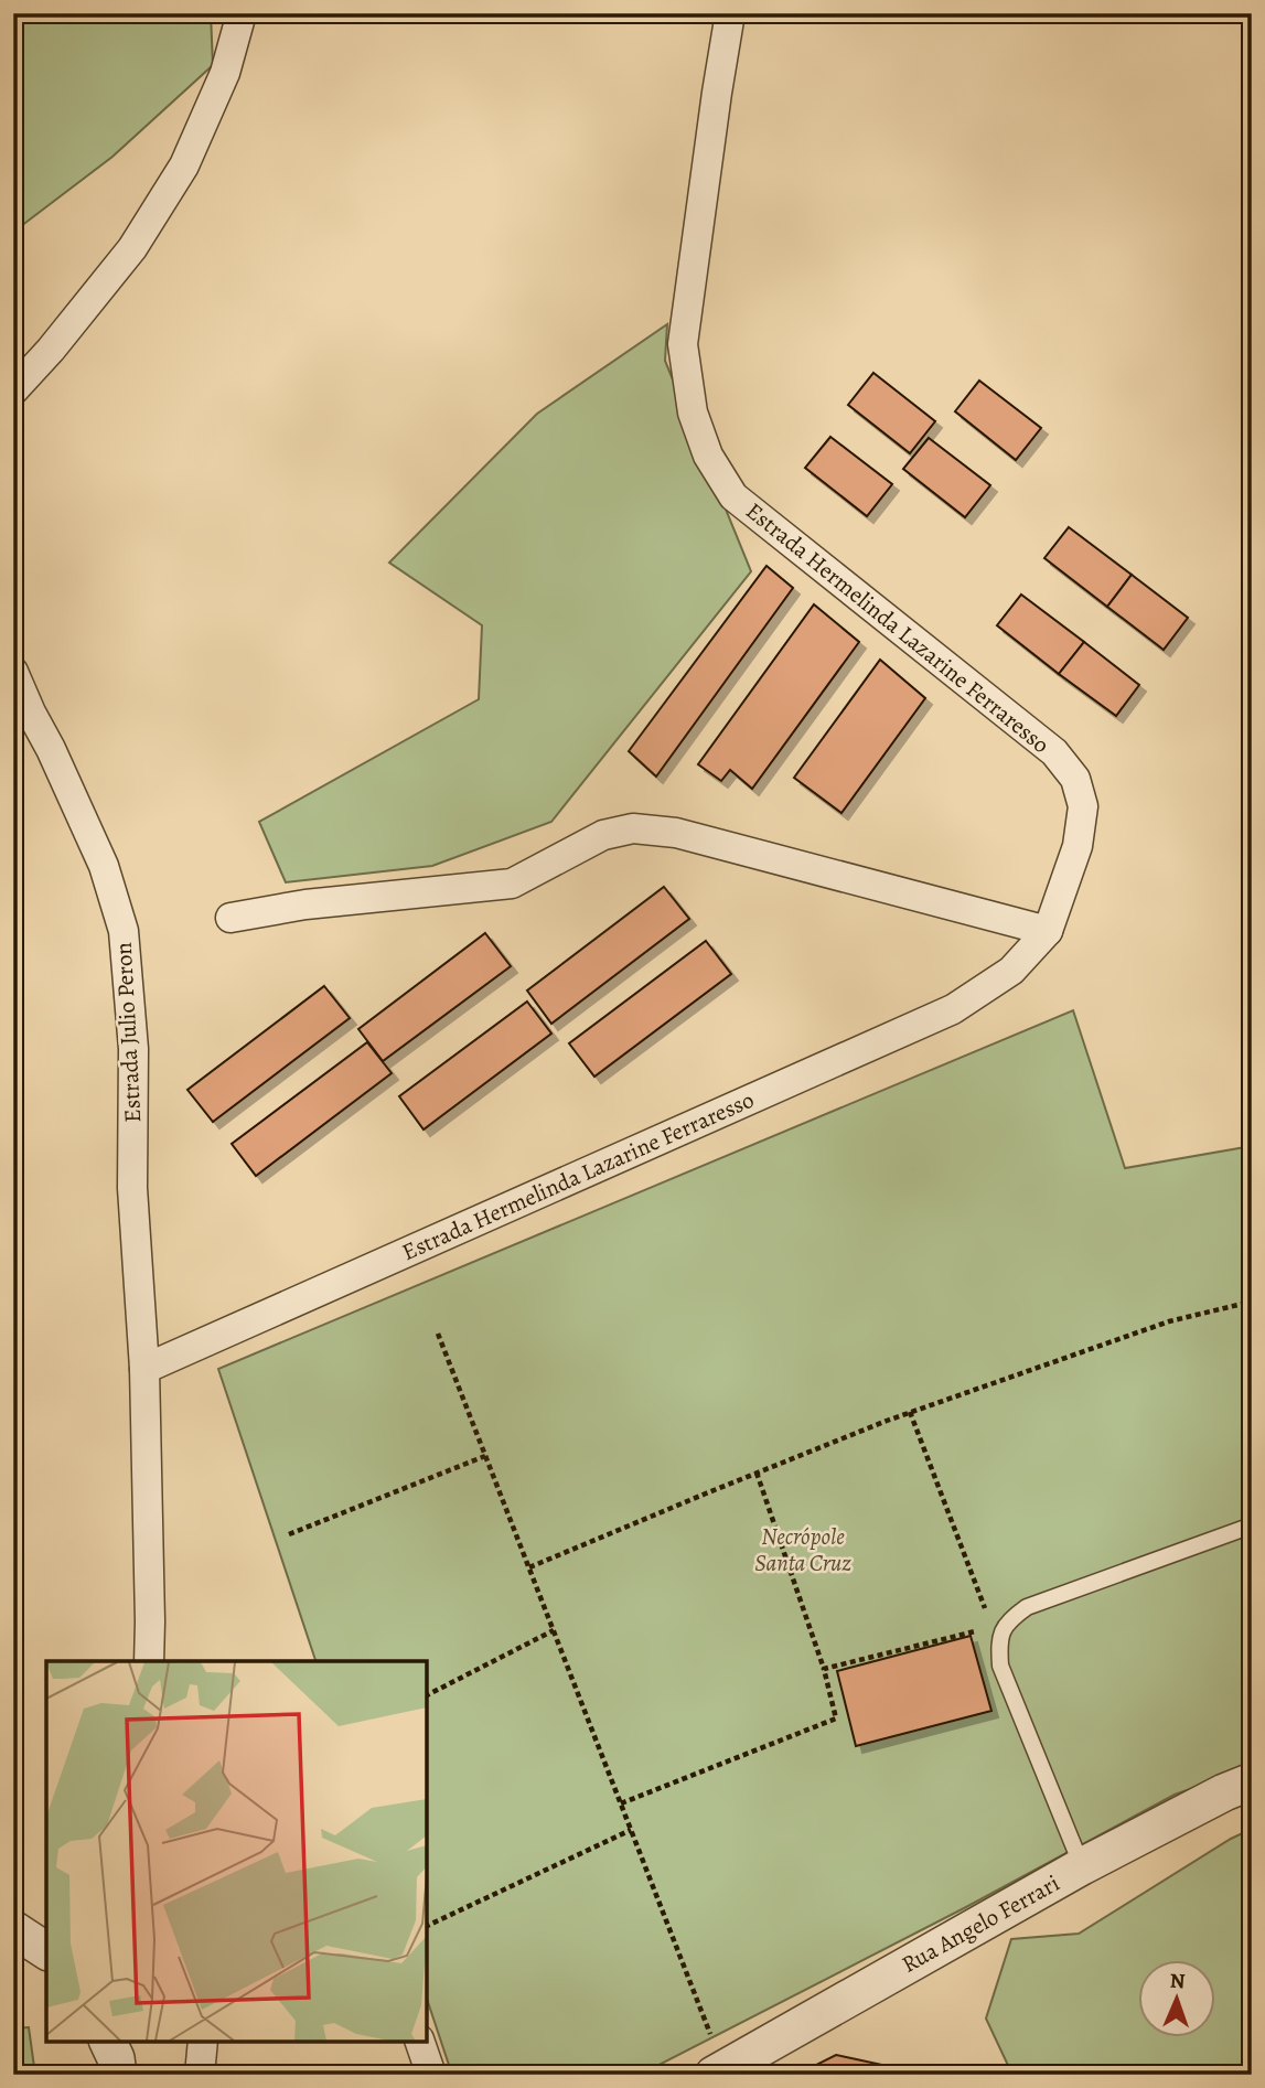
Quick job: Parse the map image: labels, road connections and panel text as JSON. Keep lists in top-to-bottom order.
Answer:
{
  "streets": {
    "street": ["Estrada Hermelinda Lazarine Ferraresso", "Estrada Julio Peron", "Rua Angelo Ferrari"]
  },
  "crossings": [
    ["Estrada Hermelinda Lazarine Ferraresso", "Estrada Julio Peron"]
  ],
  "parks": ["Necrópole Santa Cruz"],
  "north": "top"
}
